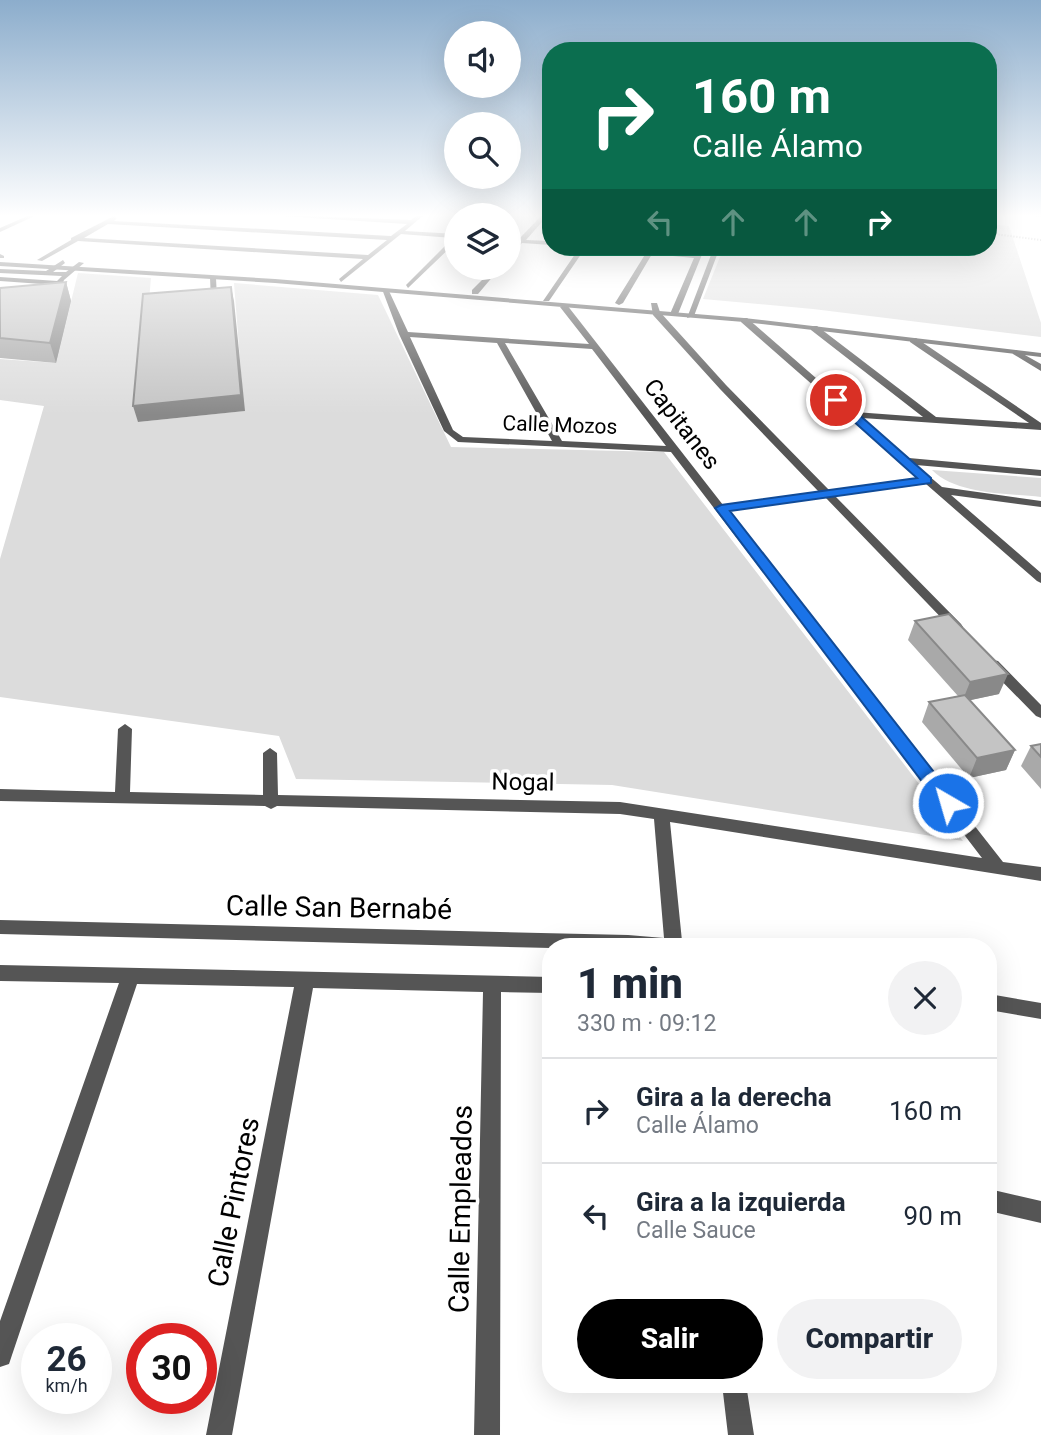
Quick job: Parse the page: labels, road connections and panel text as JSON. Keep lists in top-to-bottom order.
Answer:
{
  "streets": {
    "street": [
      "Capitanes",
      "Calle Mozos",
      "Nogal",
      "Calle San Bernabé",
      "Calle Pintores",
      "Calle Empleados"
    ]
  },
  "crossings": [
    ["Capitanes", "Calle Mozos"],
    ["Capitanes", "Nogal"]
  ],
  "page": {
    "turn": ["160 m", "Calle Álamo"],
    "heading": ["1 min", "330 m · 09:12"],
    "list": [
      {
        "name": "Gira a la derecha",
        "note": "Calle Álamo",
        "value": "160 m"
      },
      {
        "name": "Gira a la izquierda",
        "note": "Calle Sauce",
        "value": "90 m"
      }
    ],
    "buttons": ["Salir", "Compartir"],
    "speed": "26 km/h",
    "limit": "30"
  }
}
